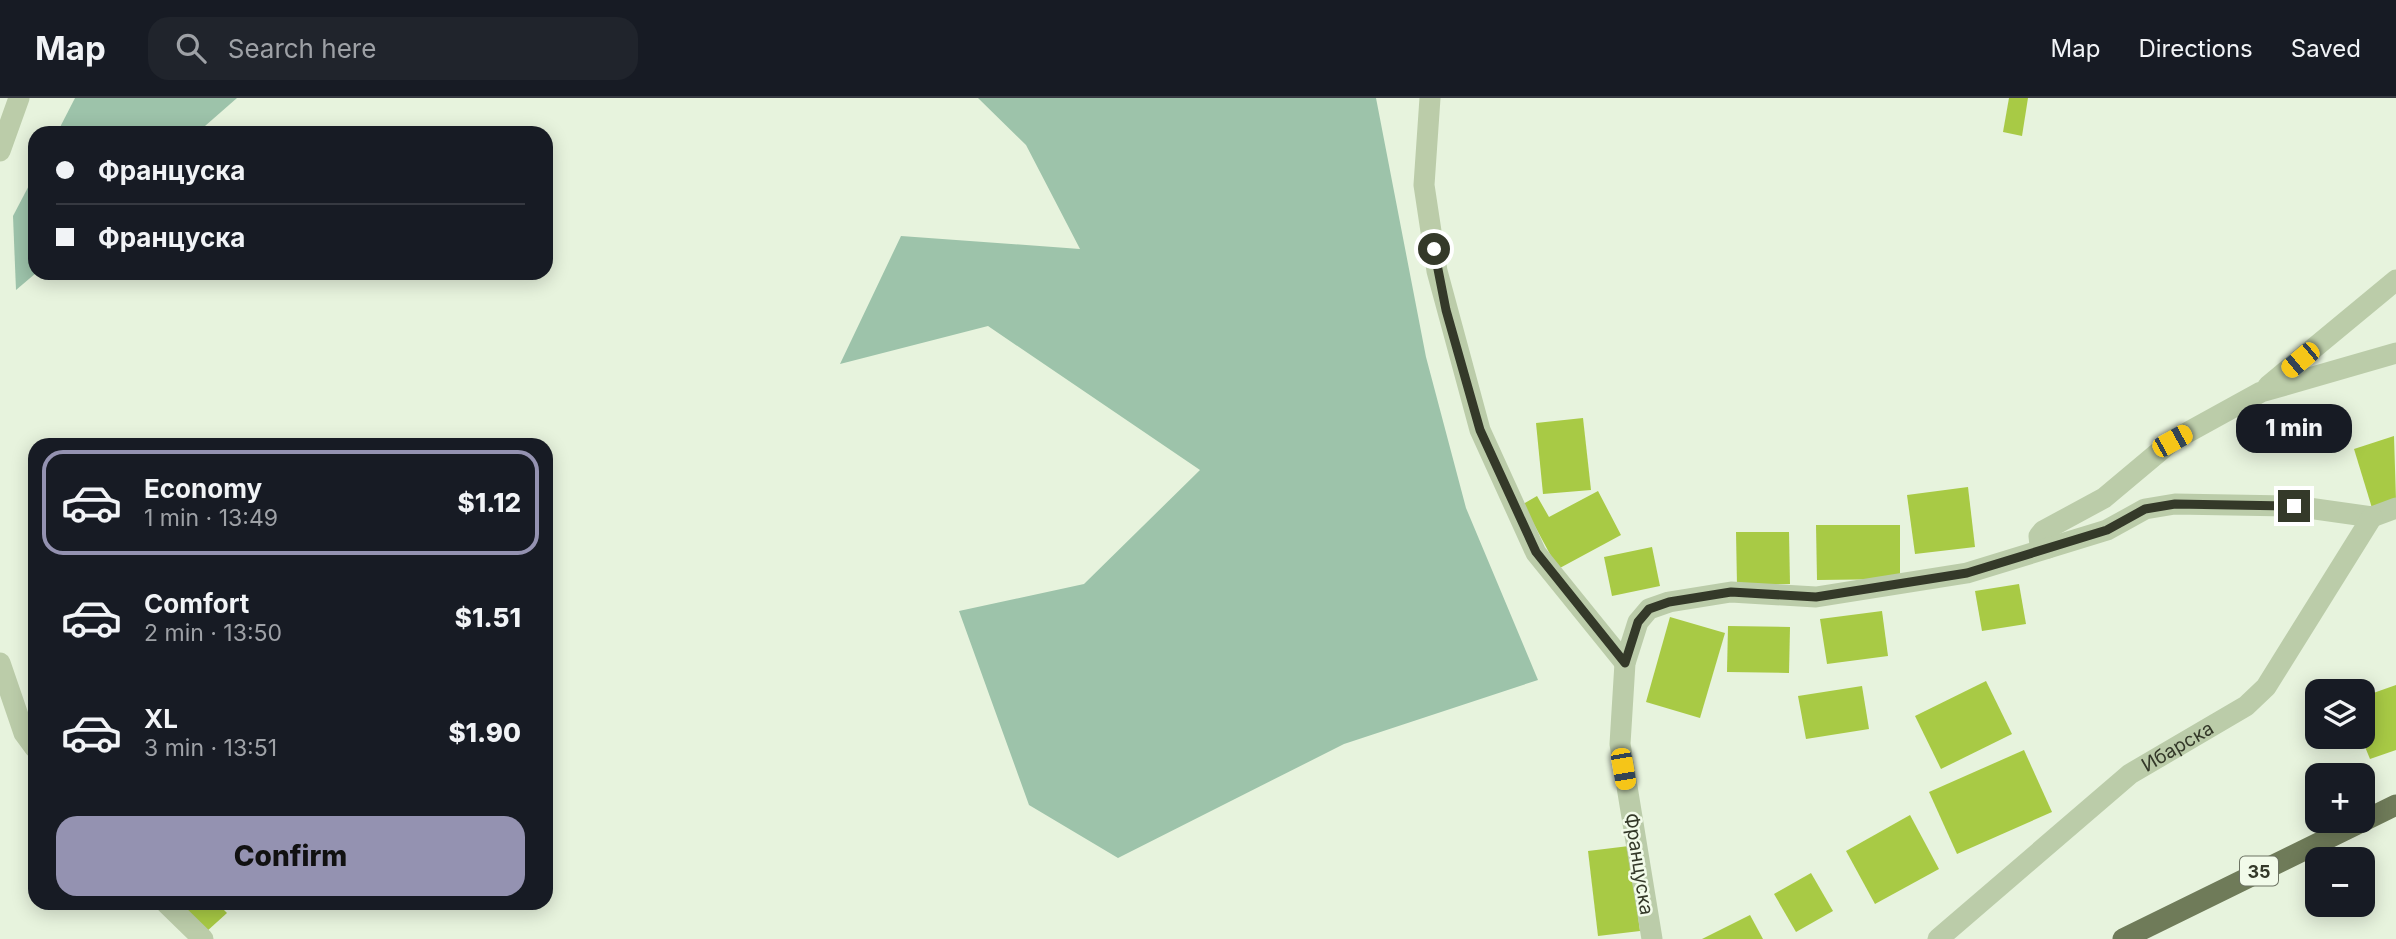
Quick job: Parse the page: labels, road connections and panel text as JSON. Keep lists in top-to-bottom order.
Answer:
{
  "streets": {
    "main road": ["35"],
    "street": ["Ибарска", "Француска"]
  },
  "crossings": [
    ["Ибарска", "Француска"]
  ],
  "page": {
    "header": "Map",
    "search": "Search here",
    "nav": ["Map", "Directions", "Saved"],
    "banner": ["Француска", "Француска"],
    "bubble": "1 min",
    "list": [
      {
        "name": "Economy",
        "note": "1 min · 13:49",
        "value": "$1.12"
      },
      {
        "name": "Comfort",
        "note": "2 min · 13:50",
        "value": "$1.51"
      },
      {
        "name": "XL",
        "note": "3 min · 13:51",
        "value": "$1.90"
      }
    ],
    "map_buttons": ["+", "−"],
    "buttons": "Confirm"
  }
}
